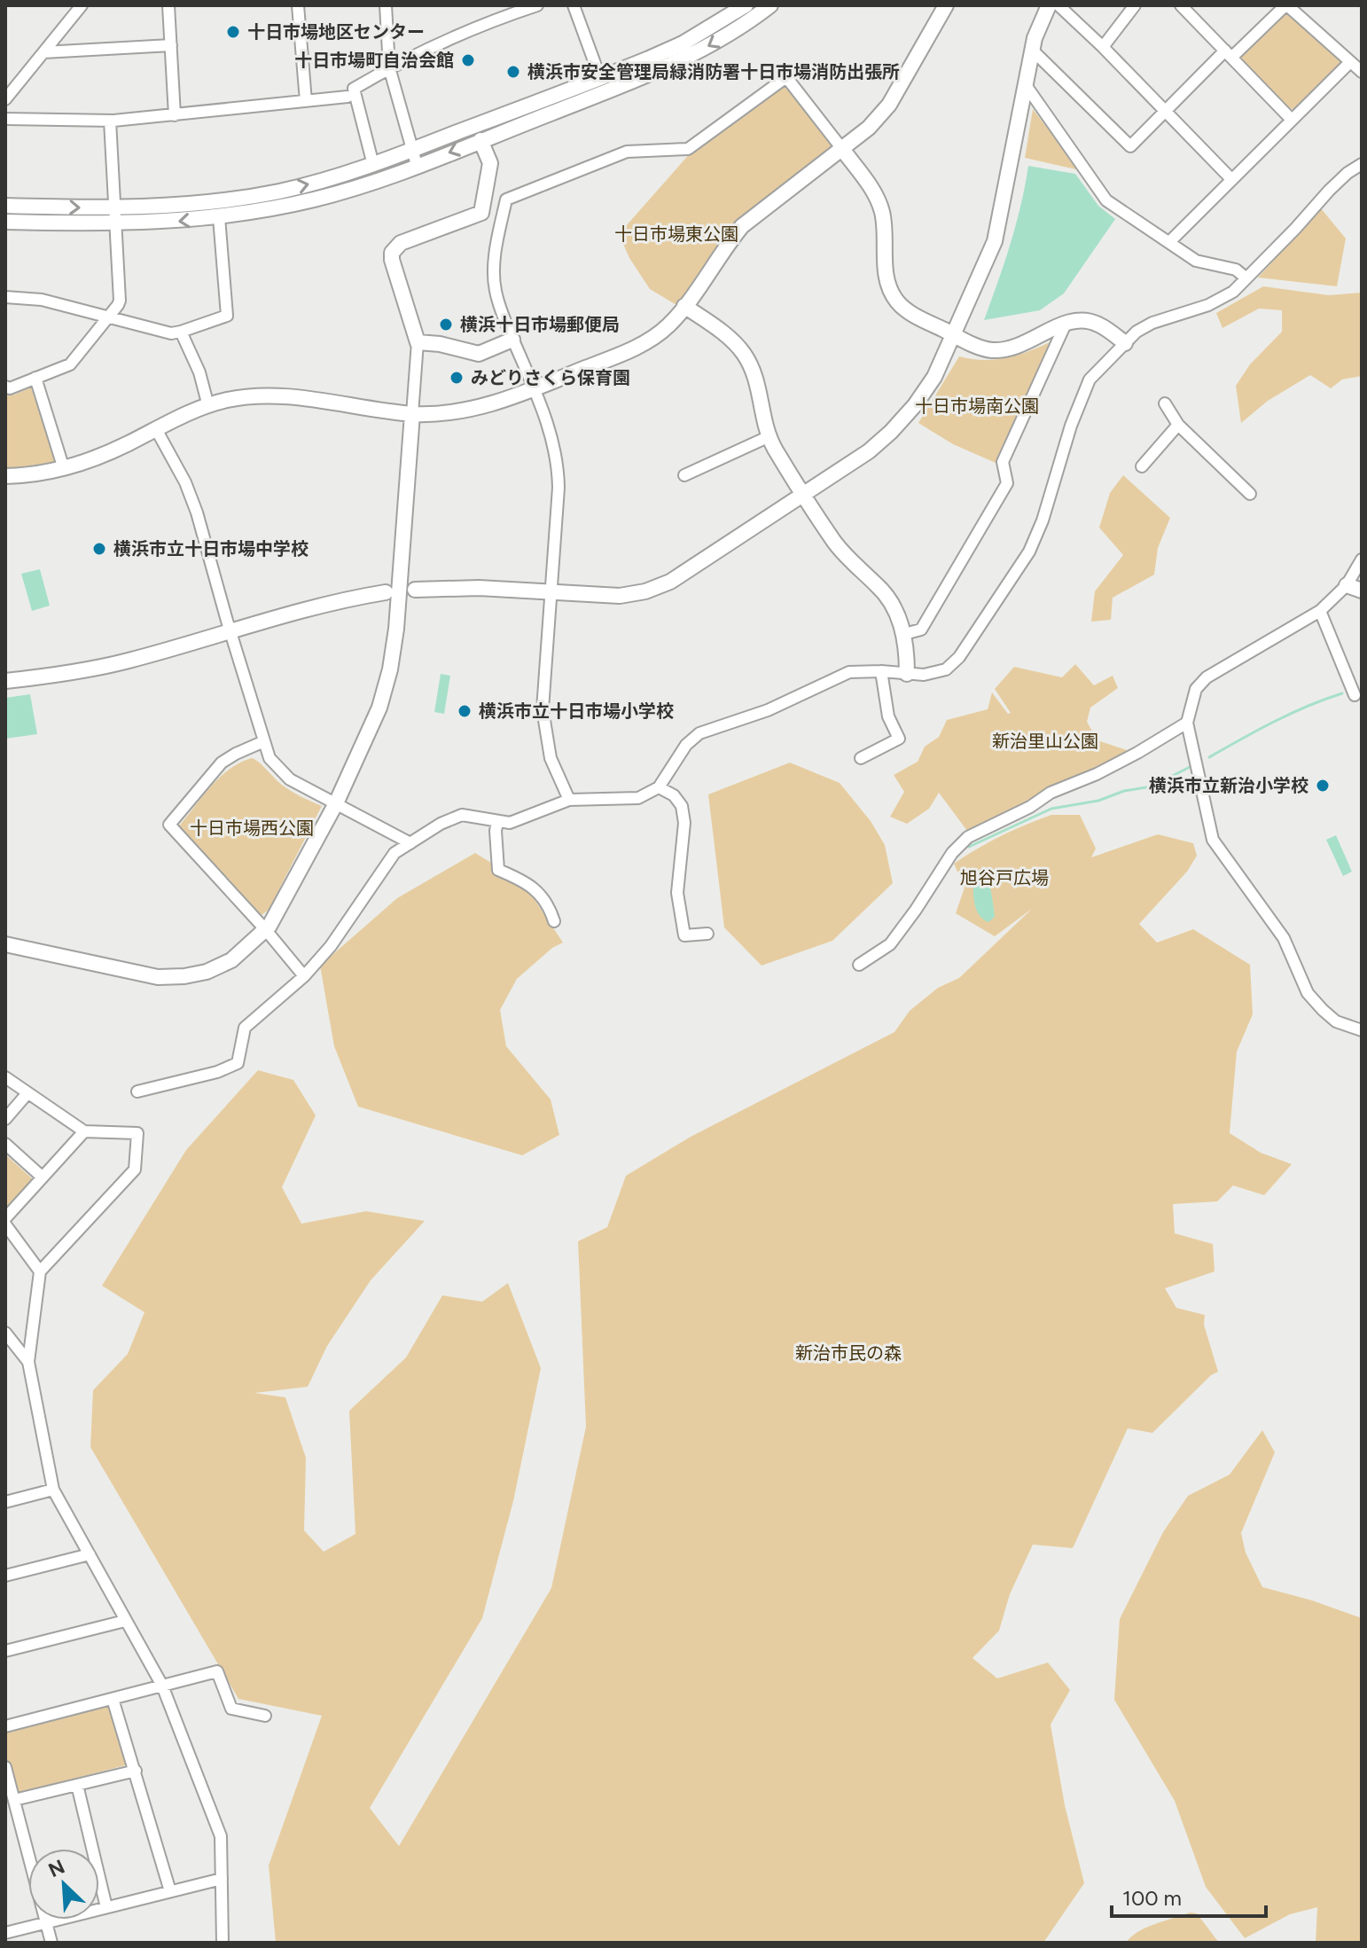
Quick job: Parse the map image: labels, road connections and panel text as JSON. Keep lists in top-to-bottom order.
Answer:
{
  "parks": [
    "十日市場東公園",
    "十日市場南公園",
    "新治里山公園",
    "十日市場西公園",
    "旭谷戸広場",
    "新治市民の森"
  ],
  "places": [
    "十日市場地区センター",
    "十日市場町自治会館",
    "横浜市安全管理局緑消防署十日市場消防出張所",
    "横浜十日市場郵便局",
    "みどりさくら保育園",
    "横浜市立十日市場中学校",
    "横浜市立十日市場小学校",
    "横浜市立新治小学校"
  ],
  "scale_bar": "100 m",
  "north": "top left"
}
